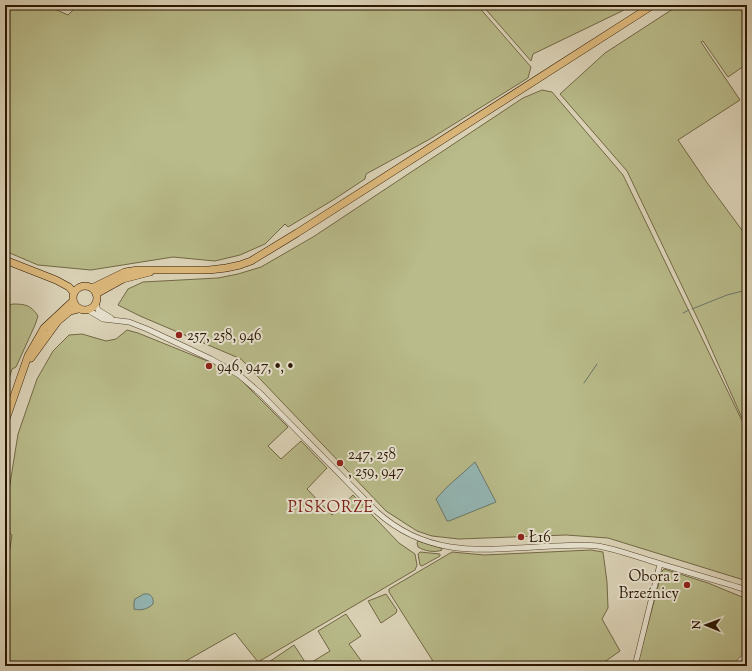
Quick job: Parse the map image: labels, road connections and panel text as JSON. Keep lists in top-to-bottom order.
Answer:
{
  "districts": ["PISKORZE"],
  "places": [
    "257, 258, 946",
    "946, 947, •, •",
    "247, 258 , 259, 947",
    "Ł16",
    "Obora z Brzeźnicy"
  ],
  "north": "left"
}
